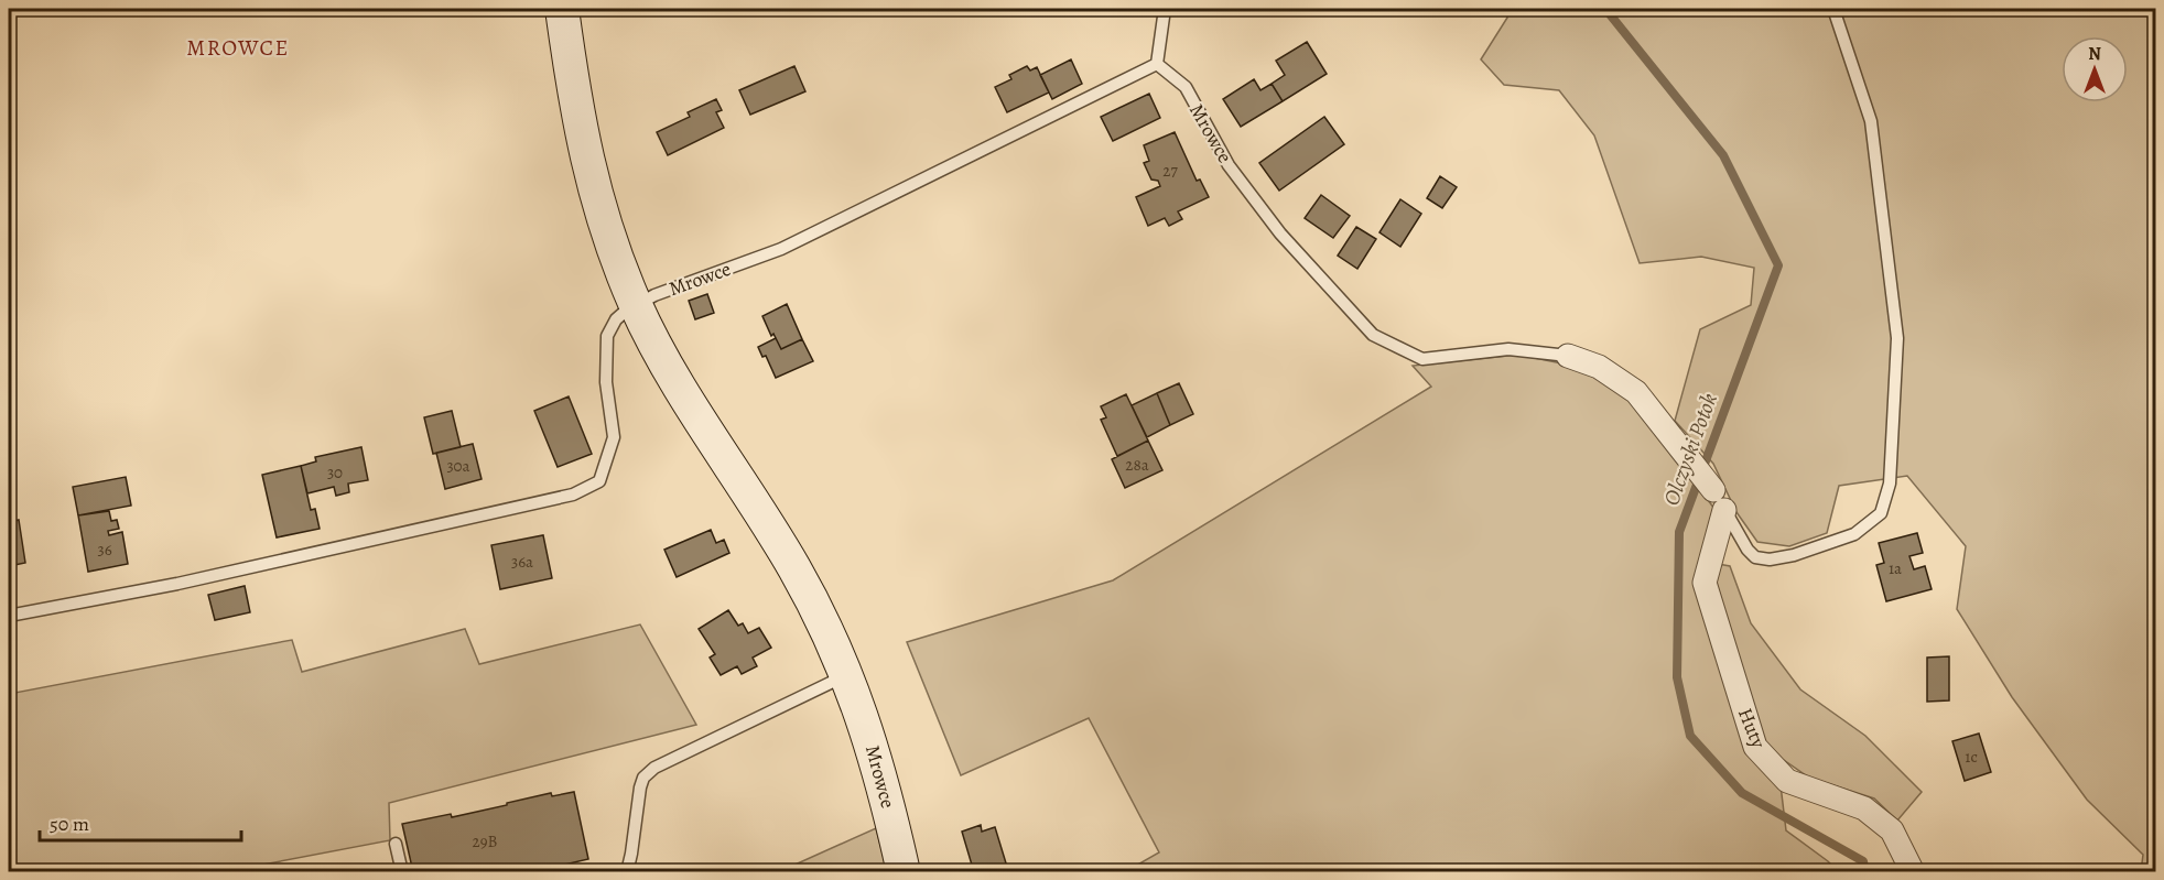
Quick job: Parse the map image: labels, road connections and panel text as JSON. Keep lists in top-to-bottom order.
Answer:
{
  "streets": {
    "street": ["Mrowce", "Huty"]
  },
  "crossings": [
    ["Mrowce", "Huty"]
  ],
  "districts": ["MROWCE"],
  "water": ["Olczyski Potok"],
  "house_numbers": [
    "27",
    "28a",
    "30a",
    "30",
    "36",
    "36a",
    "1a",
    "1c",
    "29B"
  ],
  "scale_bar": "50 m",
  "north": "top"
}
